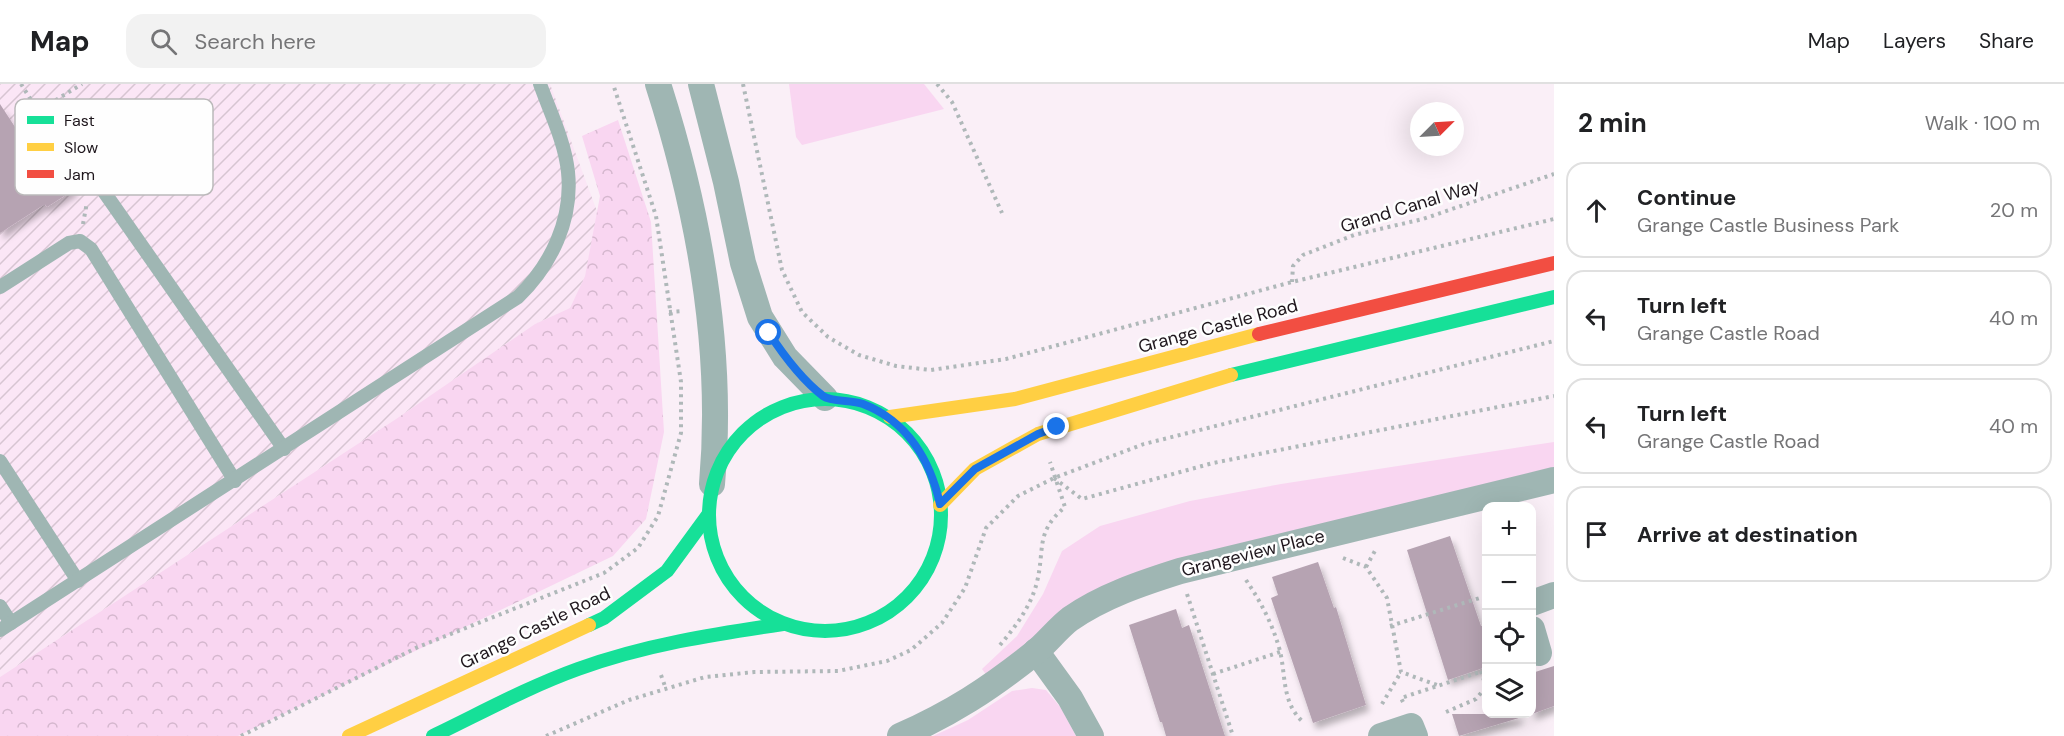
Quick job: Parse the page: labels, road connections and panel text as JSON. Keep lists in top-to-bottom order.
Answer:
{
  "streets": {
    "main road": ["Grange Castle Road"],
    "street": ["Grangeview Place"],
    "path": ["Grand Canal Way"]
  },
  "legend": ["Fast", "Slow", "Jam"],
  "north": "top right",
  "page": {
    "header": "Map",
    "search": "Search here",
    "nav": ["Map", "Layers", "Share"],
    "heading": ["2 min", "Walk · 100 m"],
    "list": [
      ["Continue", "Grange Castle Business Park", "20 m"],
      ["Turn left", "Grange Castle Road", "40 m"],
      ["Turn left", "Grange Castle Road", "40 m"],
      "Arrive at destination"
    ],
    "map_buttons": ["+", "−"]
  }
}
